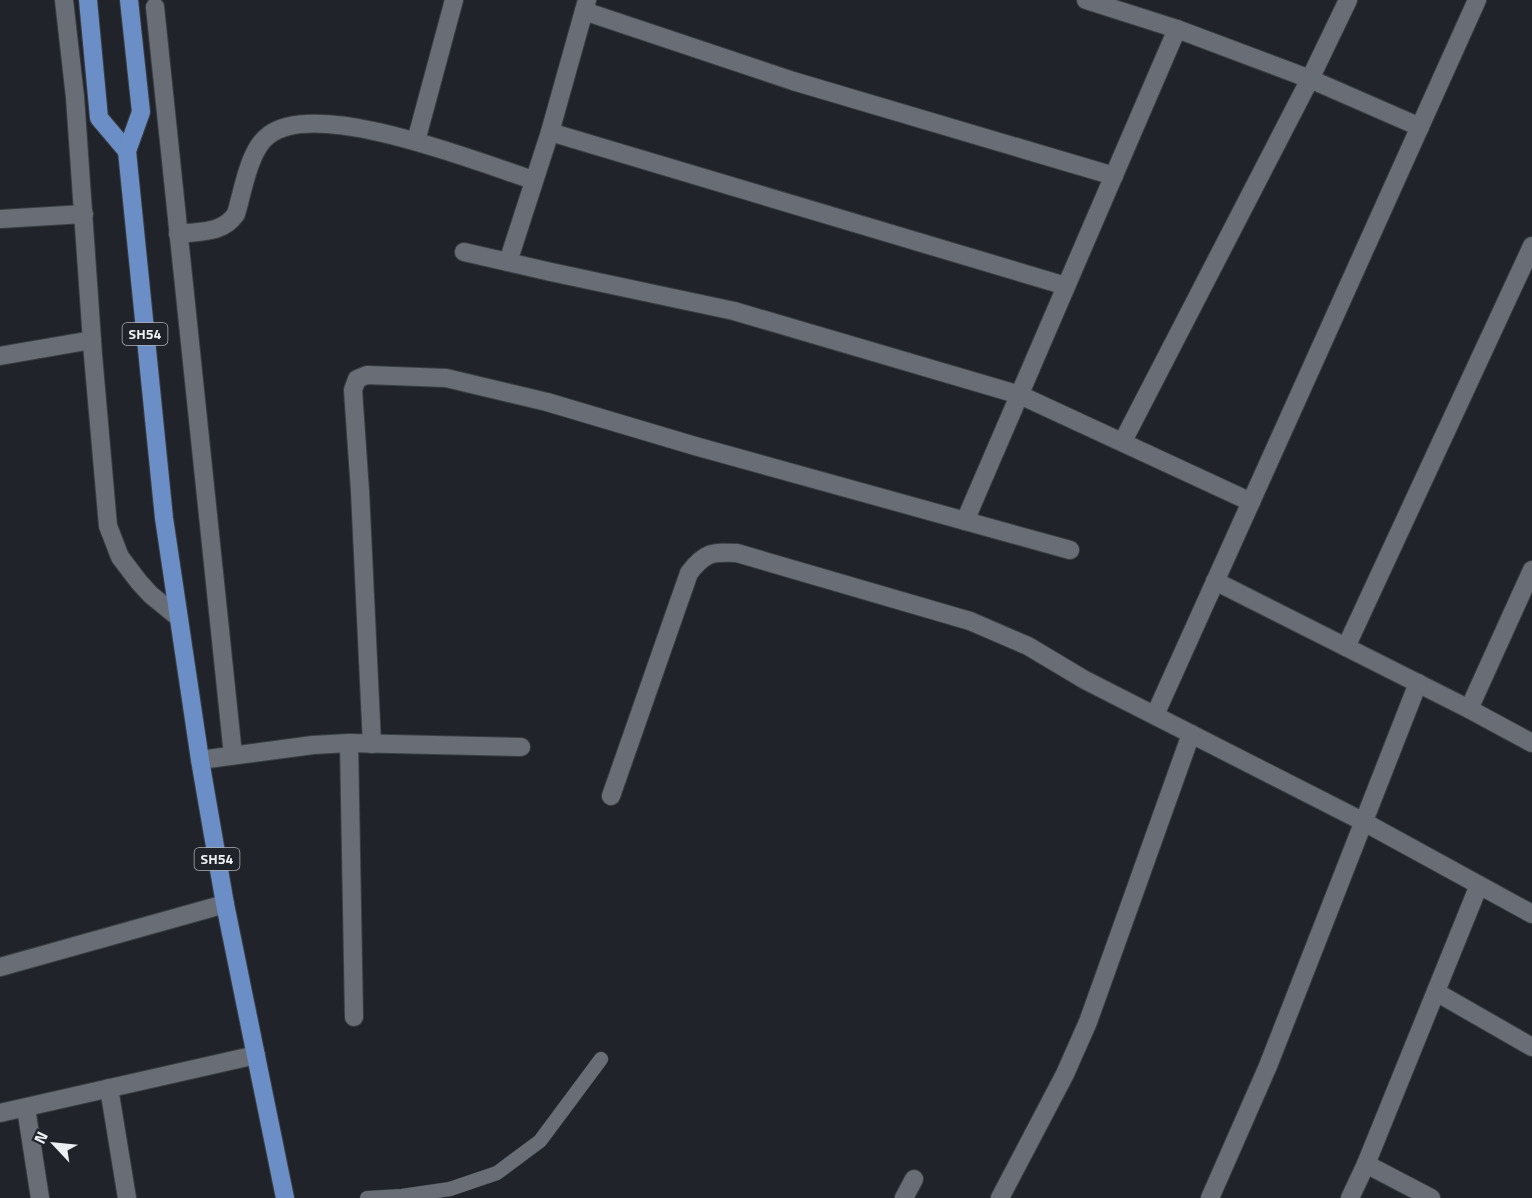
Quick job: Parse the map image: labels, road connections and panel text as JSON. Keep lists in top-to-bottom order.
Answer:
{
  "streets": {
    "main road": ["SH54"]
  },
  "north": "top left"
}
